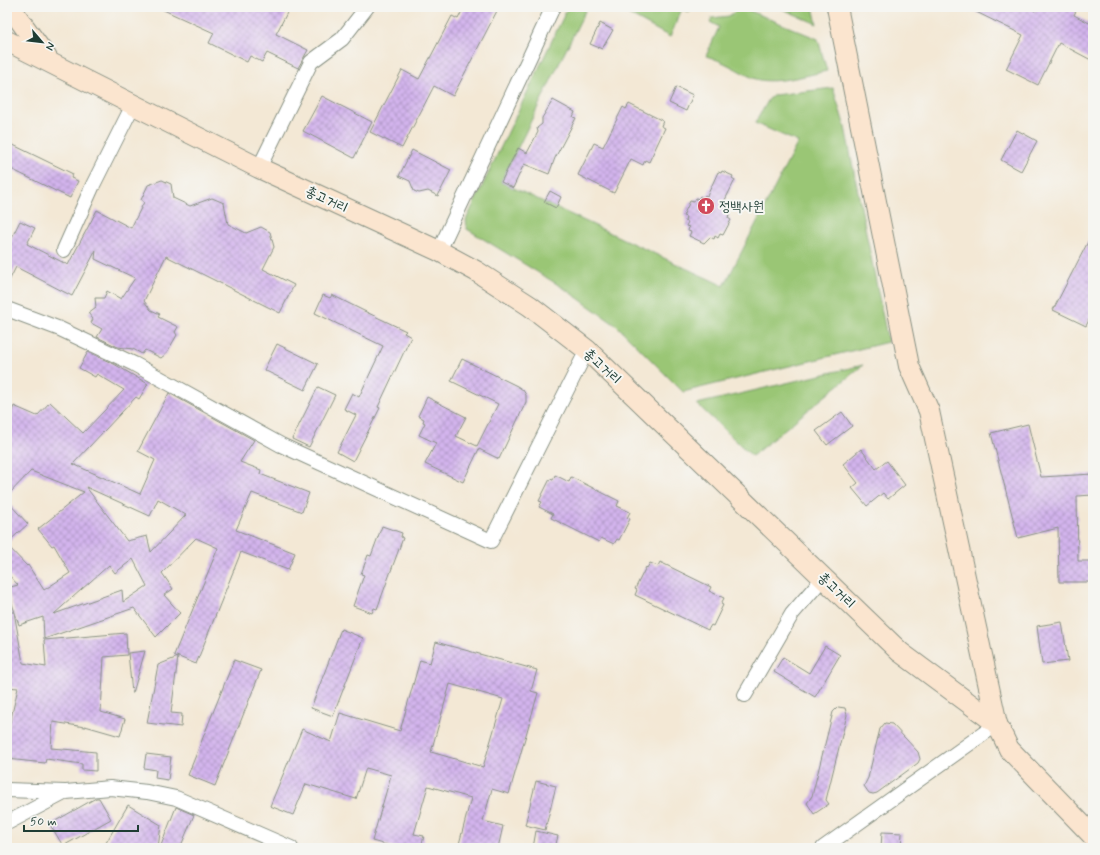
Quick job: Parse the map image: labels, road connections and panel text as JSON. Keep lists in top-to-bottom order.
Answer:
{
  "streets": {
    "main road": ["총고거리"]
  },
  "places": {
    "church": ["정백사원"]
  },
  "scale_bar": "50 m",
  "north": "bottom right"
}
